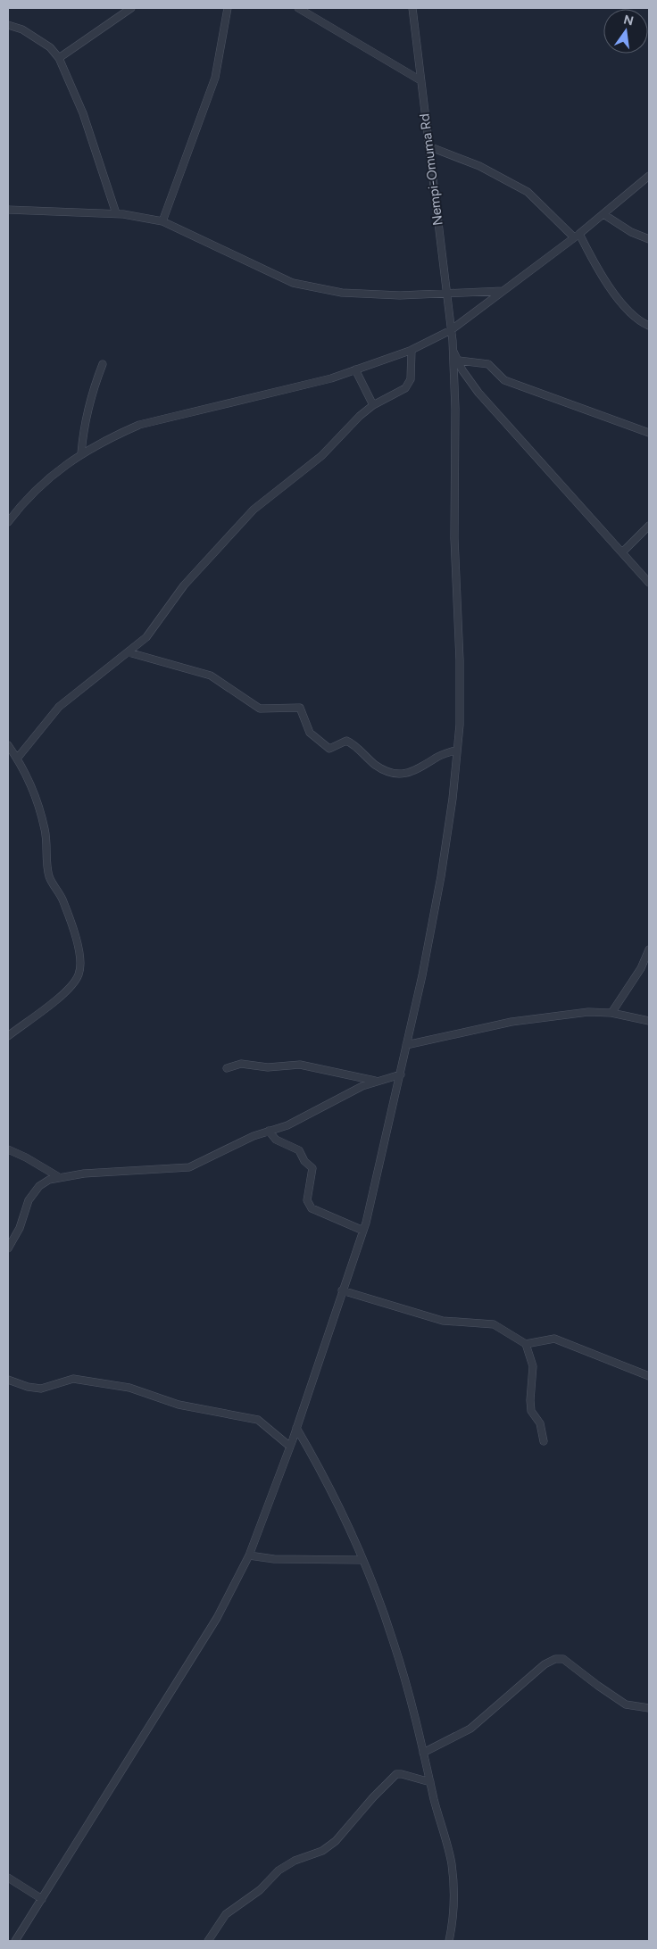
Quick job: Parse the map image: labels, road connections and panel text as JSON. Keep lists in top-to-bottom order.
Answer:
{
  "streets": {
    "street": ["Nempi-Omuma Rd"]
  },
  "north": "top"
}
